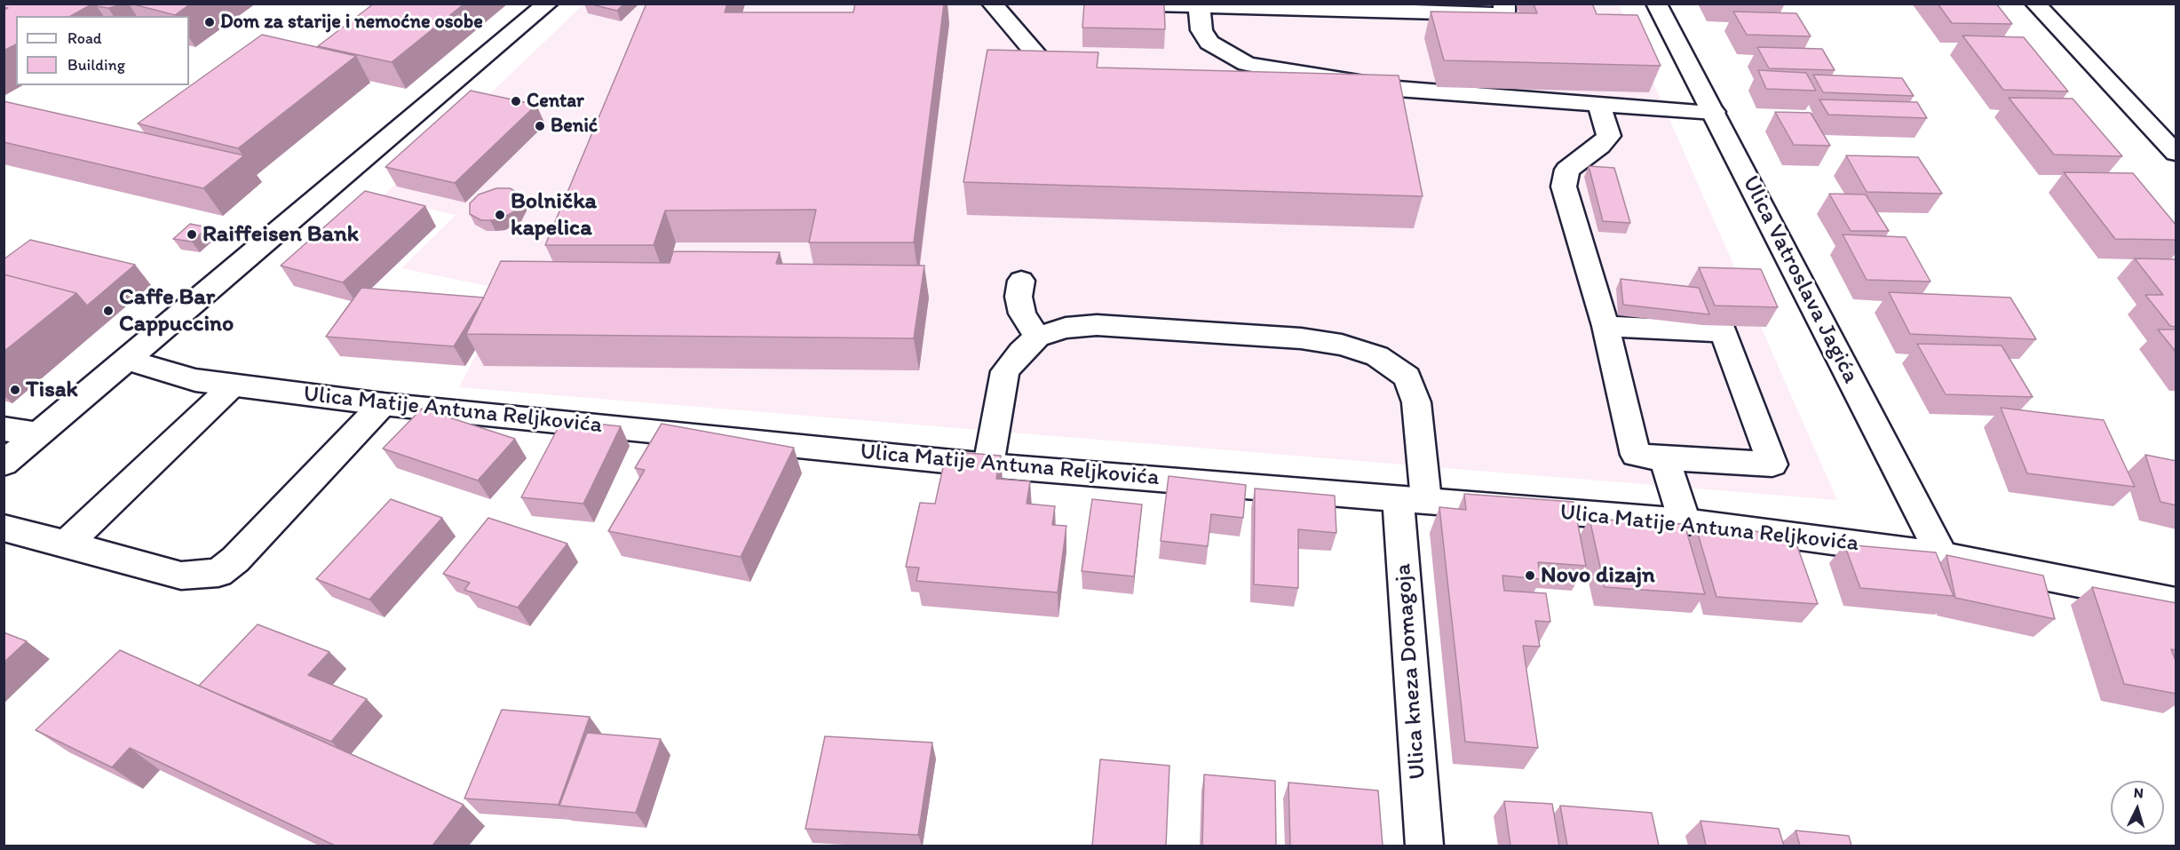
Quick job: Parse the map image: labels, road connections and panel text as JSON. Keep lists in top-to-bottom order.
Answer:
{
  "streets": {
    "street": ["Ulica Vatroslava Jagića", "Ulica Matije Antuna Reljkovića", "Ulica kneza Domagoja"]
  },
  "crossings": [
    ["Ulica Vatroslava Jagića", "Ulica Matije Antuna Reljkovića"],
    ["Ulica Matije Antuna Reljkovića", "Ulica kneza Domagoja"]
  ],
  "places": [
    "Dom za starije i nemoćne osobe",
    "Centar",
    "Benić",
    "Bolnička kapelica",
    "Raiffeisen Bank",
    "Caffe Bar Cappuccino",
    "Tisak",
    "Novo dizajn"
  ],
  "legend": ["Road", "Building"],
  "north": "top"
}
